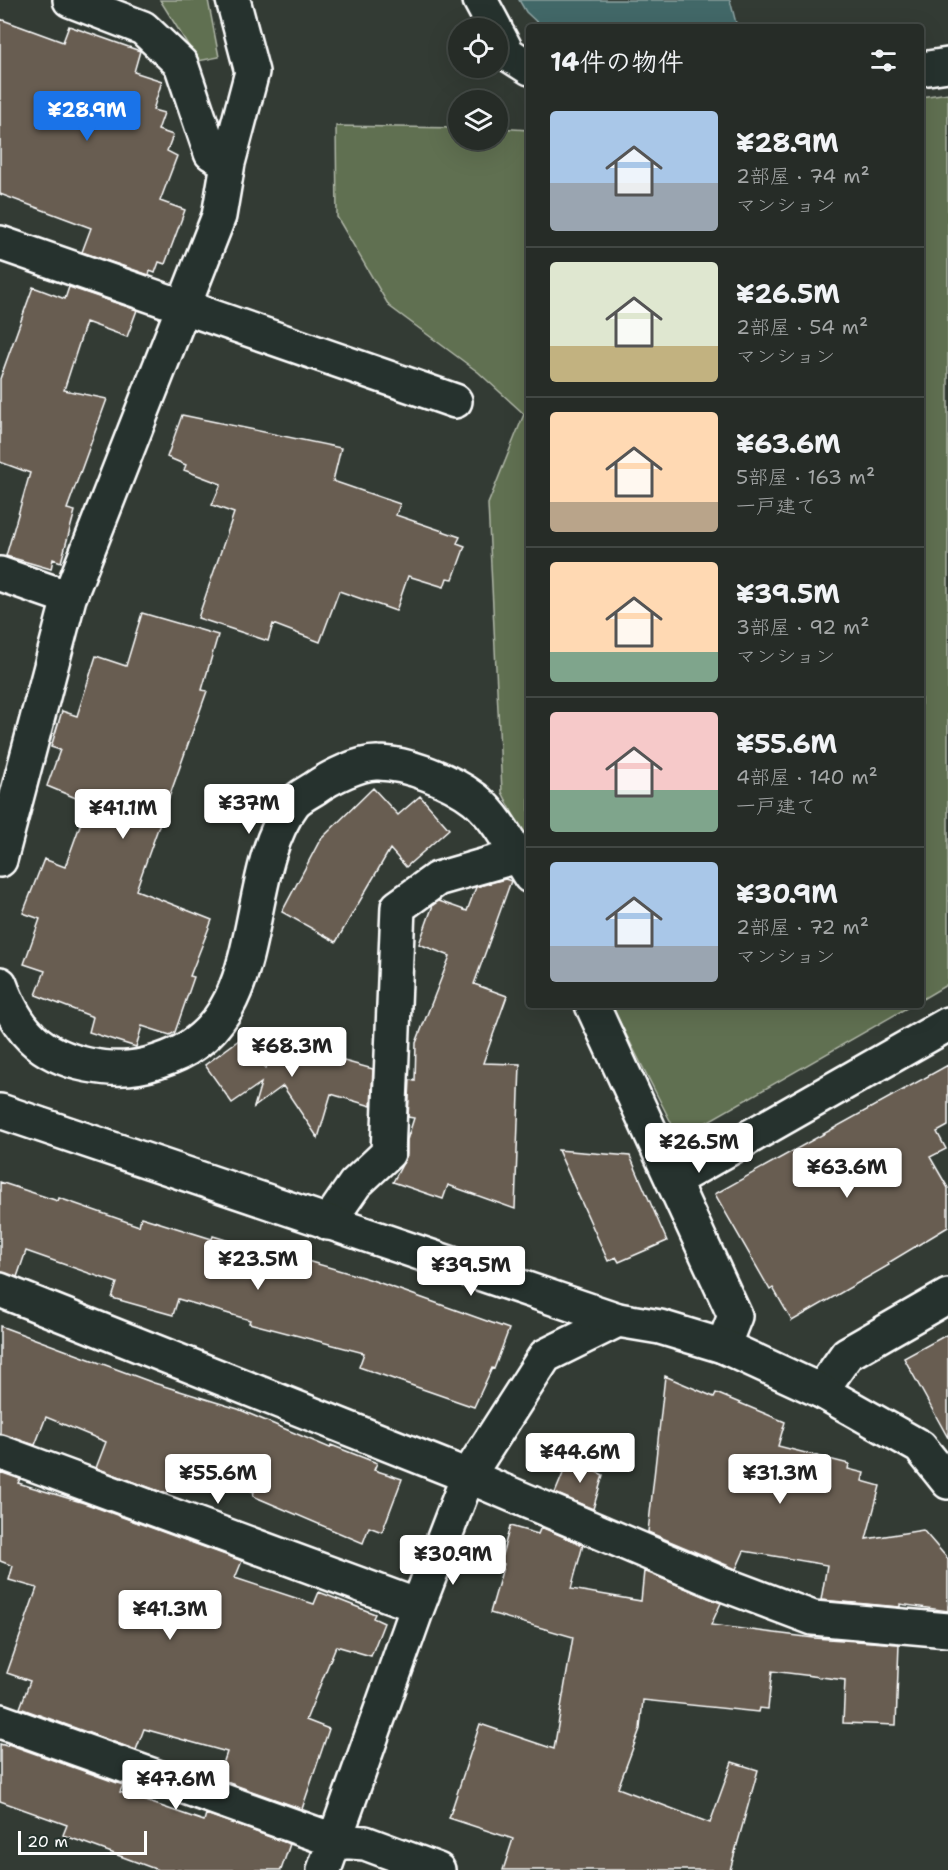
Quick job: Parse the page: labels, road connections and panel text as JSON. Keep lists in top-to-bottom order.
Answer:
{
  "scale_bar": "20 m",
  "page": {
    "heading": "14件の物件",
    "price": [
      "¥28.9M",
      "¥37M",
      "¥41.1M",
      "¥68.3M",
      "¥26.5M",
      "¥63.6M",
      "¥23.5M",
      "¥39.5M",
      "¥44.6M",
      "¥55.6M",
      "¥31.3M",
      "¥30.9M",
      "¥41.3M",
      "¥47.6M"
    ],
    "list": [
      {
        "name": "¥28.9M",
        "note": "2部屋 · 74 m² · マンション"
      },
      {
        "name": "¥26.5M",
        "note": "2部屋 · 54 m² · マンション"
      },
      {
        "name": "¥63.6M",
        "note": "5部屋 · 163 m² · 一戸建て"
      },
      {
        "name": "¥39.5M",
        "note": "3部屋 · 92 m² · マンション"
      },
      {
        "name": "¥55.6M",
        "note": "4部屋 · 140 m² · 一戸建て"
      },
      {
        "name": "¥30.9M",
        "note": "2部屋 · 72 m² · マンション"
      }
    ],
    "scale": "20 m"
  }
}
